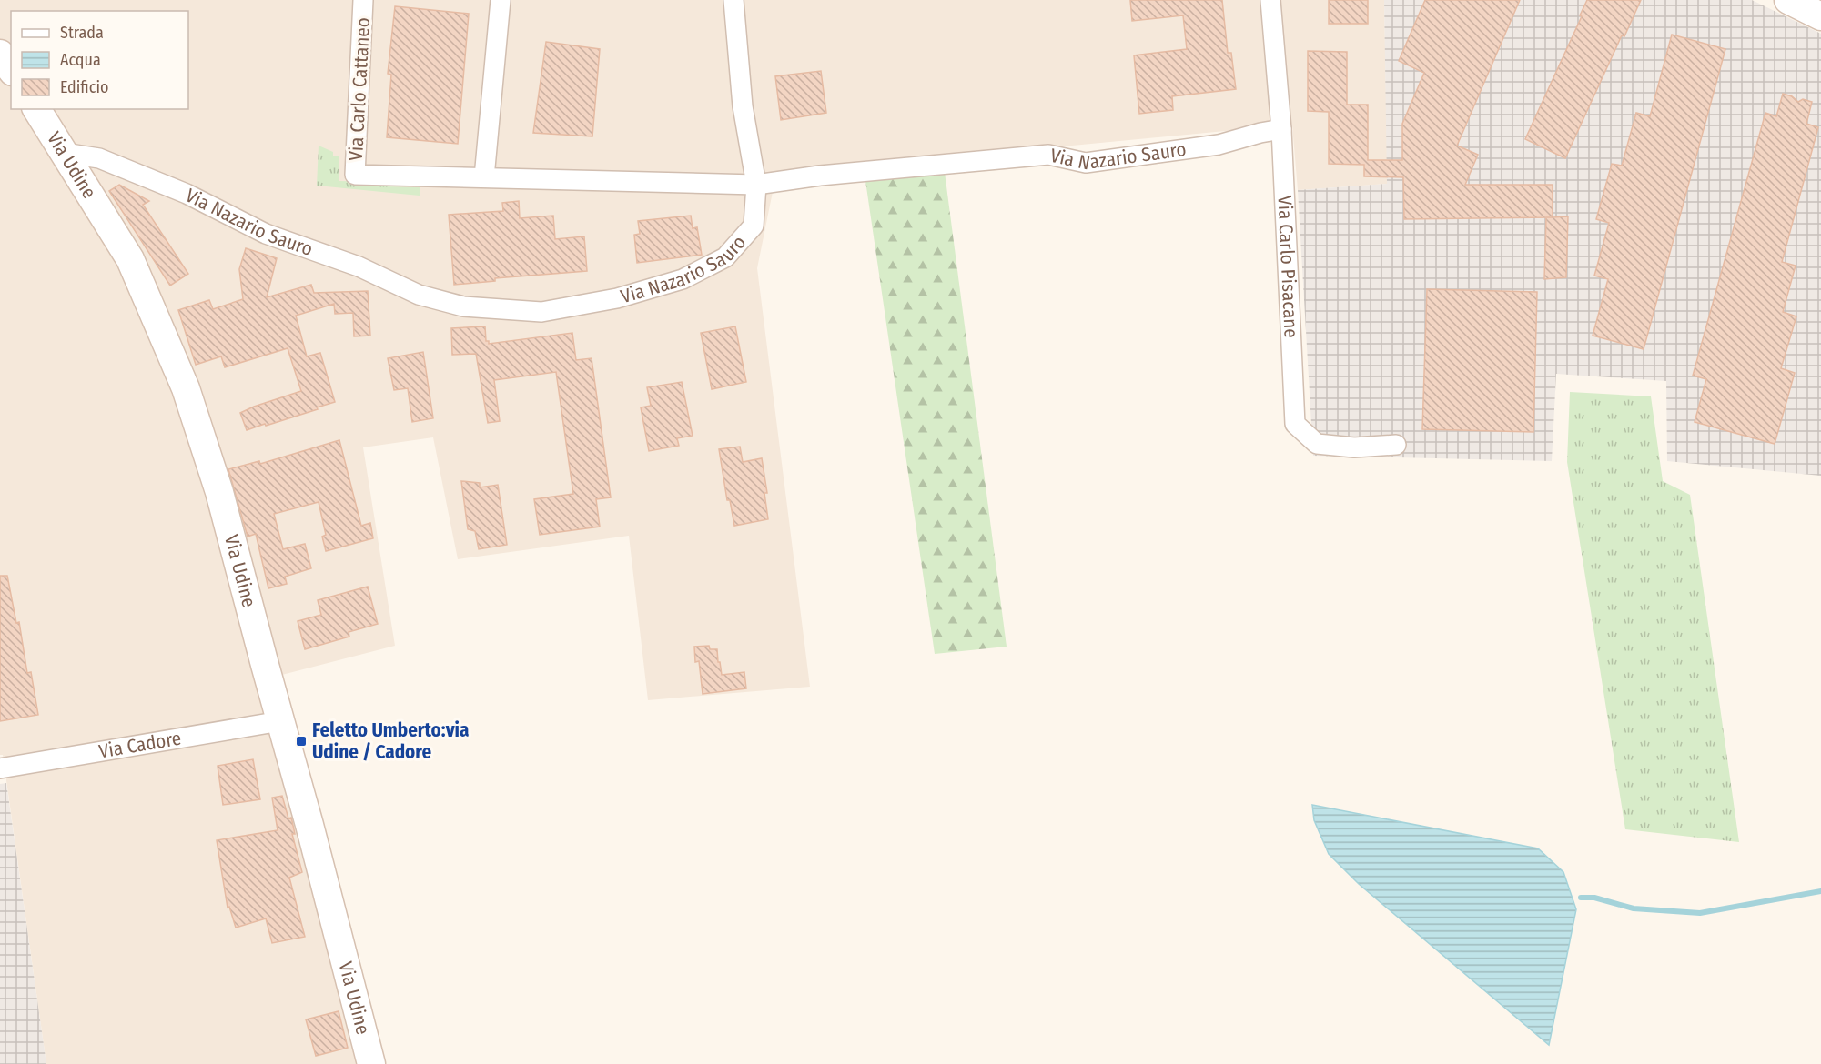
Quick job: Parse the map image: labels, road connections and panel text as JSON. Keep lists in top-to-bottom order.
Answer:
{
  "streets": {
    "street": [
      "Via Carlo Cattaneo",
      "Via Nazario Sauro",
      "Via Udine",
      "Via Carlo Pisacane",
      "Via Cadore"
    ]
  },
  "crossings": [
    ["Via Nazario Sauro", "Via Udine"],
    ["Via Nazario Sauro", "Via Carlo Pisacane"],
    ["Via Udine", "Via Cadore"]
  ],
  "places": {
    "transit": ["Feletto Umberto:via Udine / Cadore"]
  },
  "legend": ["Strada", "Acqua", "Edificio"]
}
